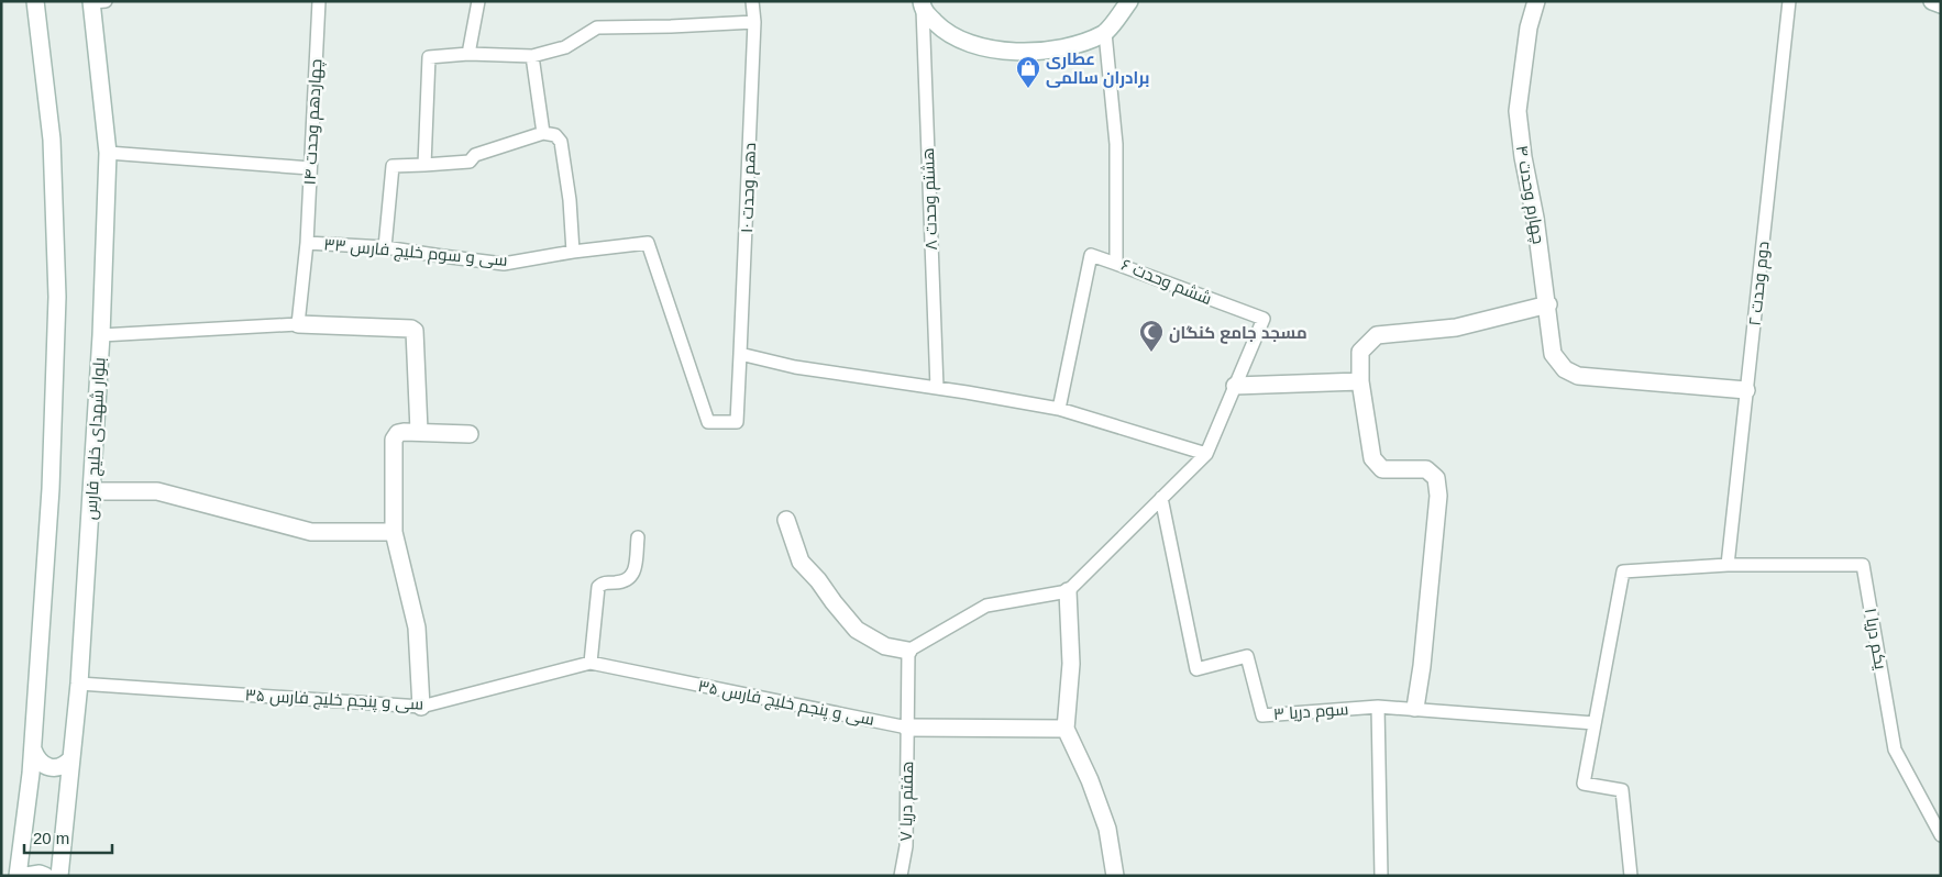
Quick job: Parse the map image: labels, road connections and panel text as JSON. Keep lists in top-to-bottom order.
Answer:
{
  "streets": {
    "street": ["چهارم وحدت ۴", "بلوار شهدای خلیج فارس"],
    "lane": [
      "چهاردهم وحدت ۱۴",
      "دهم وحدت ۱۰",
      "هشتم وحدت ۸",
      "سی و سوم خلیج فارس ۳۳",
      "ششم وحدت ۶",
      "دوم وحدت ۲",
      "یکم دریا ۱",
      "سی و پنجم خلیج فارس ۳۵",
      "سوم دریا ۳",
      "هفتم دریا ۷"
    ]
  },
  "crossings": [
    ["چهاردهم وحدت ۱۴", "سی و سوم خلیج فارس ۳۳"],
    ["دهم وحدت ۱۰", "سی و سوم خلیج فارس ۳۳"],
    ["چهارم وحدت ۴", "دوم وحدت ۲"],
    ["دوم وحدت ۲", "یکم دریا ۱"],
    ["بلوار شهدای خلیج فارس", "سی و پنجم خلیج فارس ۳۵"],
    ["سی و پنجم خلیج فارس ۳۵", "هفتم دریا ۷"]
  ],
  "places": {
    "shop": ["عطاری برادران سالمی"],
    "mosque": ["مسجد جامع کنگان"]
  },
  "scale_bar": "20 m"
}
